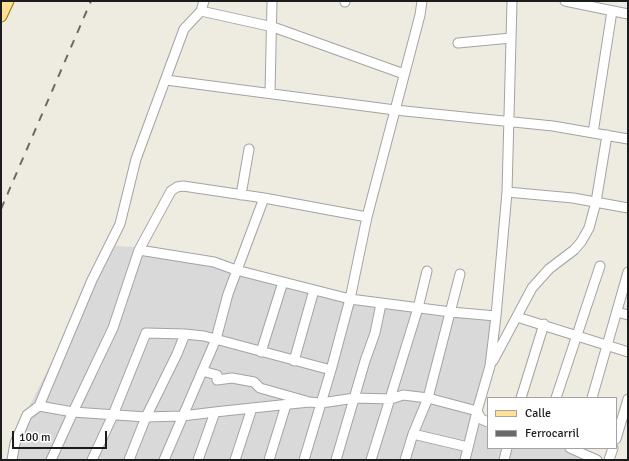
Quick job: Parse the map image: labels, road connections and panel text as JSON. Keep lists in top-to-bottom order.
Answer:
{
  "legend": ["Calle", "Ferrocarril"],
  "scale_bar": "100 m"
}
